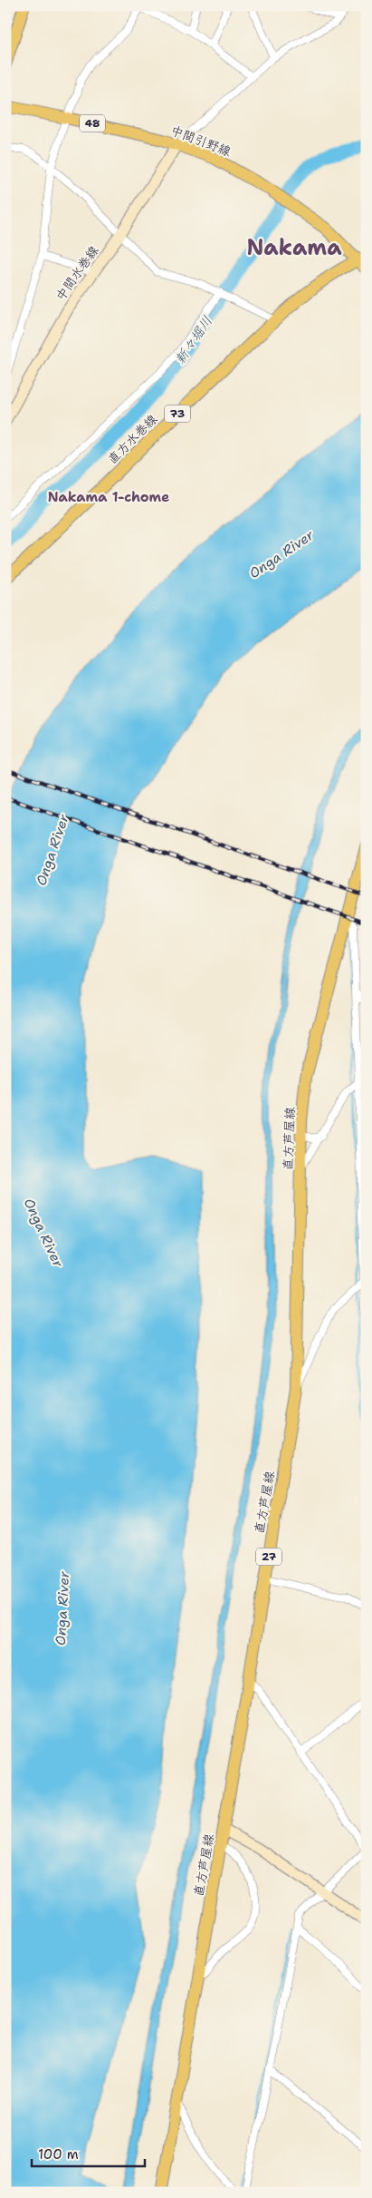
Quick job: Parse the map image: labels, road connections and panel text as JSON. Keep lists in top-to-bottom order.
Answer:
{
  "streets": {
    "main road": [
      "48",
      "中間引野線",
      "中間水巻線",
      "73",
      "直方水巻線",
      "直方芦屋線",
      "27"
    ]
  },
  "crossings": [
    ["中間引野線", "中間水巻線"],
    ["中間引野線", "直方水巻線"]
  ],
  "districts": ["Nakama", "Nakama 1-chome"],
  "water": ["新々堀川", "Onga River"],
  "scale_bar": "100 m"
}
